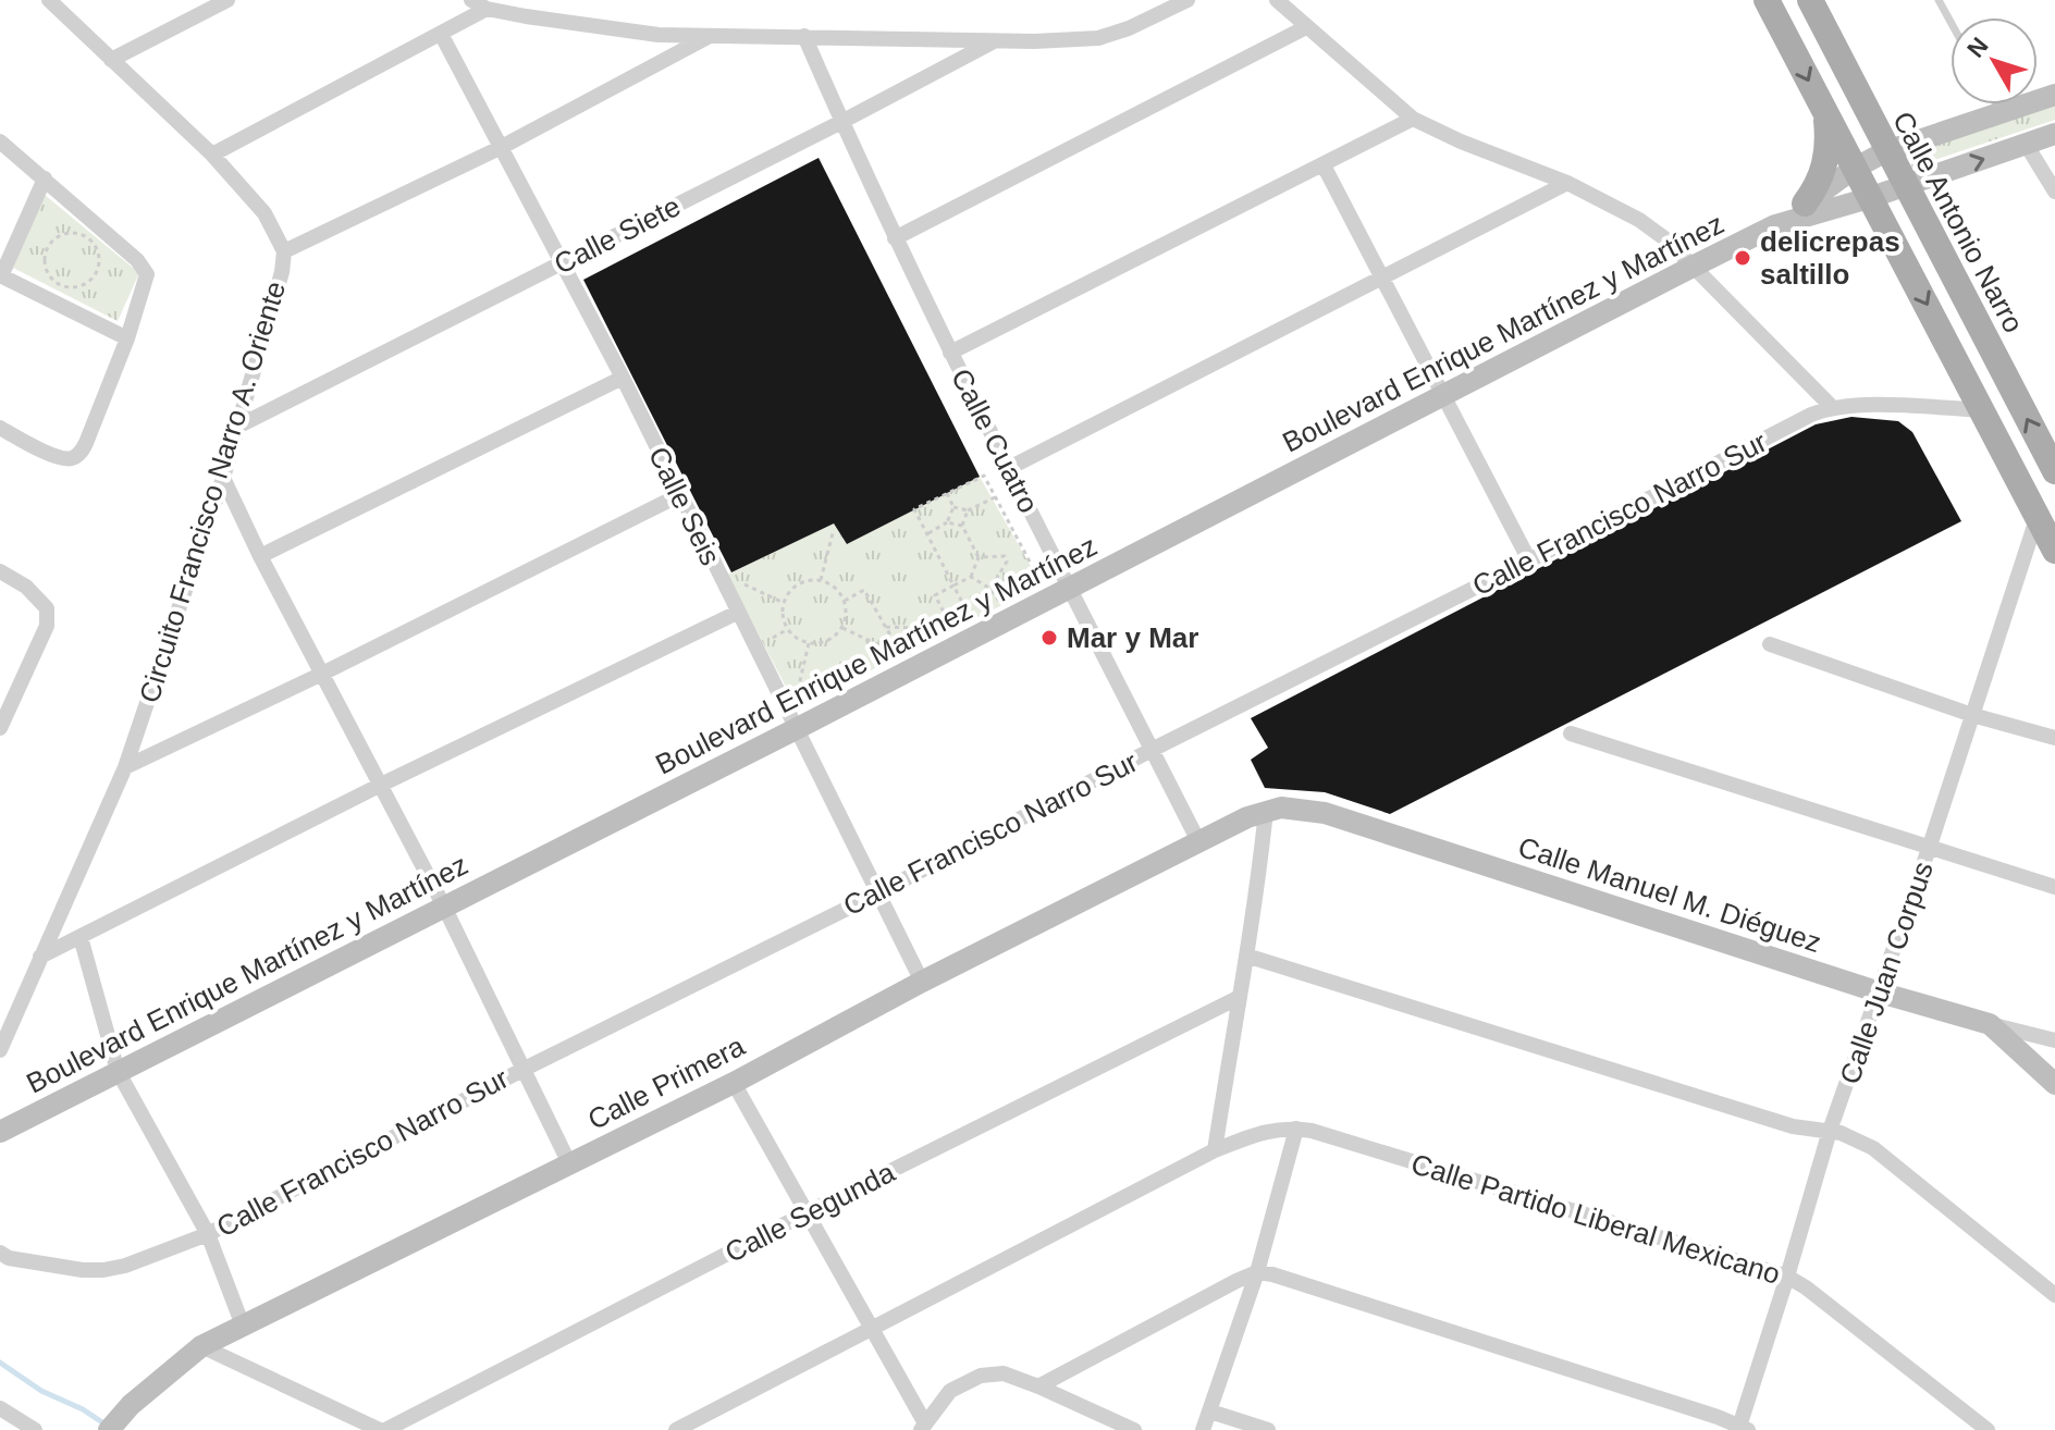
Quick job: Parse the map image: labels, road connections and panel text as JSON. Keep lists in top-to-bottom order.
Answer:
{
  "streets": {
    "main road": ["Calle Antonio Narro"],
    "street": [
      "Calle Siete",
      "Boulevard Enrique Martínez y Martínez",
      "Calle Cuatro",
      "Circuito Francisco Narro A. Oriente",
      "Calle Seis",
      "Calle Francisco Narro Sur",
      "Calle Manuel M. Diéguez",
      "Calle Juan Corpus",
      "Calle Primera",
      "Calle Segunda",
      "Calle Partido Liberal Mexicano"
    ]
  },
  "crossings": [
    ["Calle Antonio Narro", "Boulevard Enrique Martínez y Martínez"],
    ["Calle Siete", "Calle Cuatro"],
    ["Calle Siete", "Circuito Francisco Narro A. Oriente"],
    ["Calle Siete", "Calle Seis"],
    ["Boulevard Enrique Martínez y Martínez", "Calle Cuatro"],
    ["Boulevard Enrique Martínez y Martínez", "Calle Seis"],
    ["Calle Cuatro", "Calle Francisco Narro Sur"],
    ["Calle Cuatro", "Calle Primera"],
    ["Calle Seis", "Calle Francisco Narro Sur"],
    ["Calle Seis", "Calle Primera"],
    ["Calle Manuel M. Diéguez", "Calle Juan Corpus"],
    ["Calle Manuel M. Diéguez", "Calle Primera"],
    ["Calle Juan Corpus", "Calle Partido Liberal Mexicano"]
  ],
  "places": ["delicrepas saltillo", "Mar y Mar"],
  "north": "top left"
}
